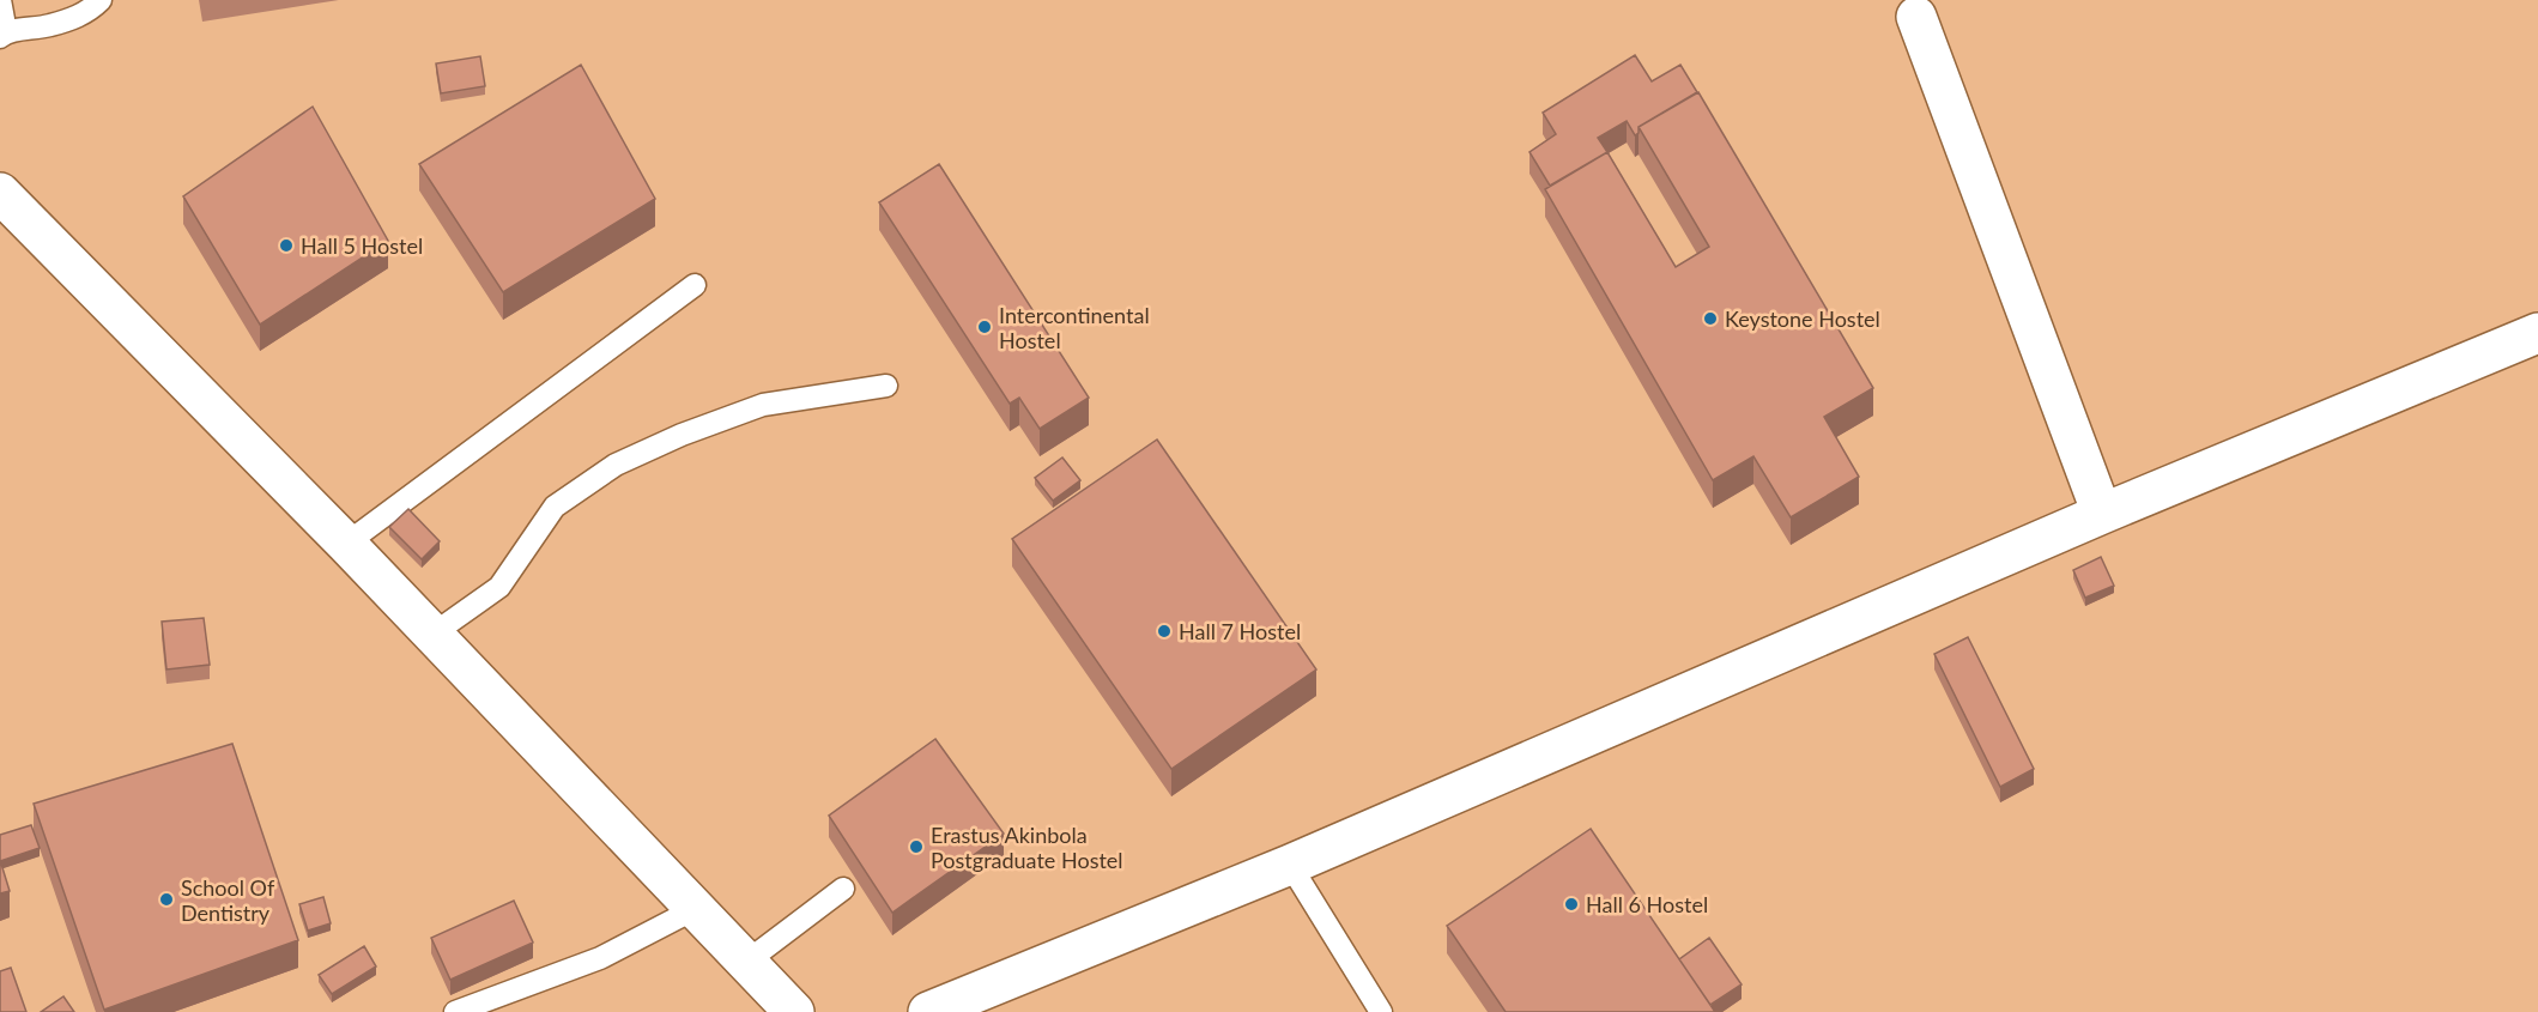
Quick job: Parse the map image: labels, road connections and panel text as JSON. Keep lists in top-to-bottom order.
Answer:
{
  "places": [
    "Hall 5 Hostel",
    "Keystone Hostel",
    "Intercontinental Hostel",
    "Hall 7 Hostel",
    "Erastus Akinbola Postgraduate Hostel",
    "School Of Dentistry",
    "Hall 6 Hostel"
  ]
}
